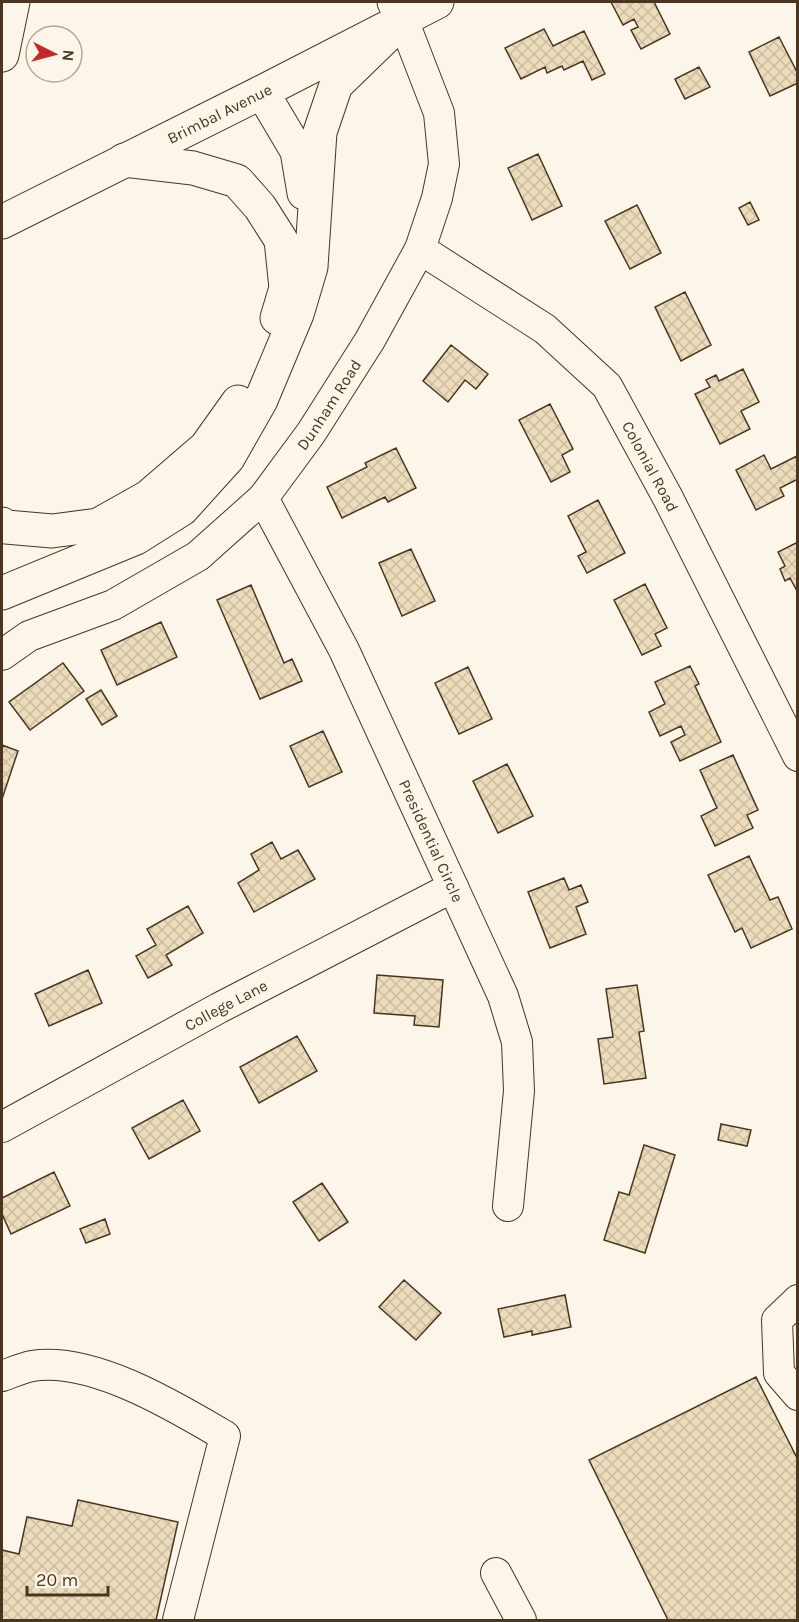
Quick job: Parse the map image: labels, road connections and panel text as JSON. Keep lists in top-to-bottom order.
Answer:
{
  "streets": {
    "main road": ["Brimbal Avenue"],
    "street": [
      "Dunham Road",
      "Colonial Road",
      "Presidential Circle",
      "College Lane"
    ]
  },
  "crossings": [
    ["Brimbal Avenue", "Dunham Road"],
    ["Dunham Road", "Colonial Road"],
    ["Dunham Road", "Presidential Circle"],
    ["Presidential Circle", "College Lane"]
  ],
  "scale_bar": "20 m",
  "north": "right"
}
